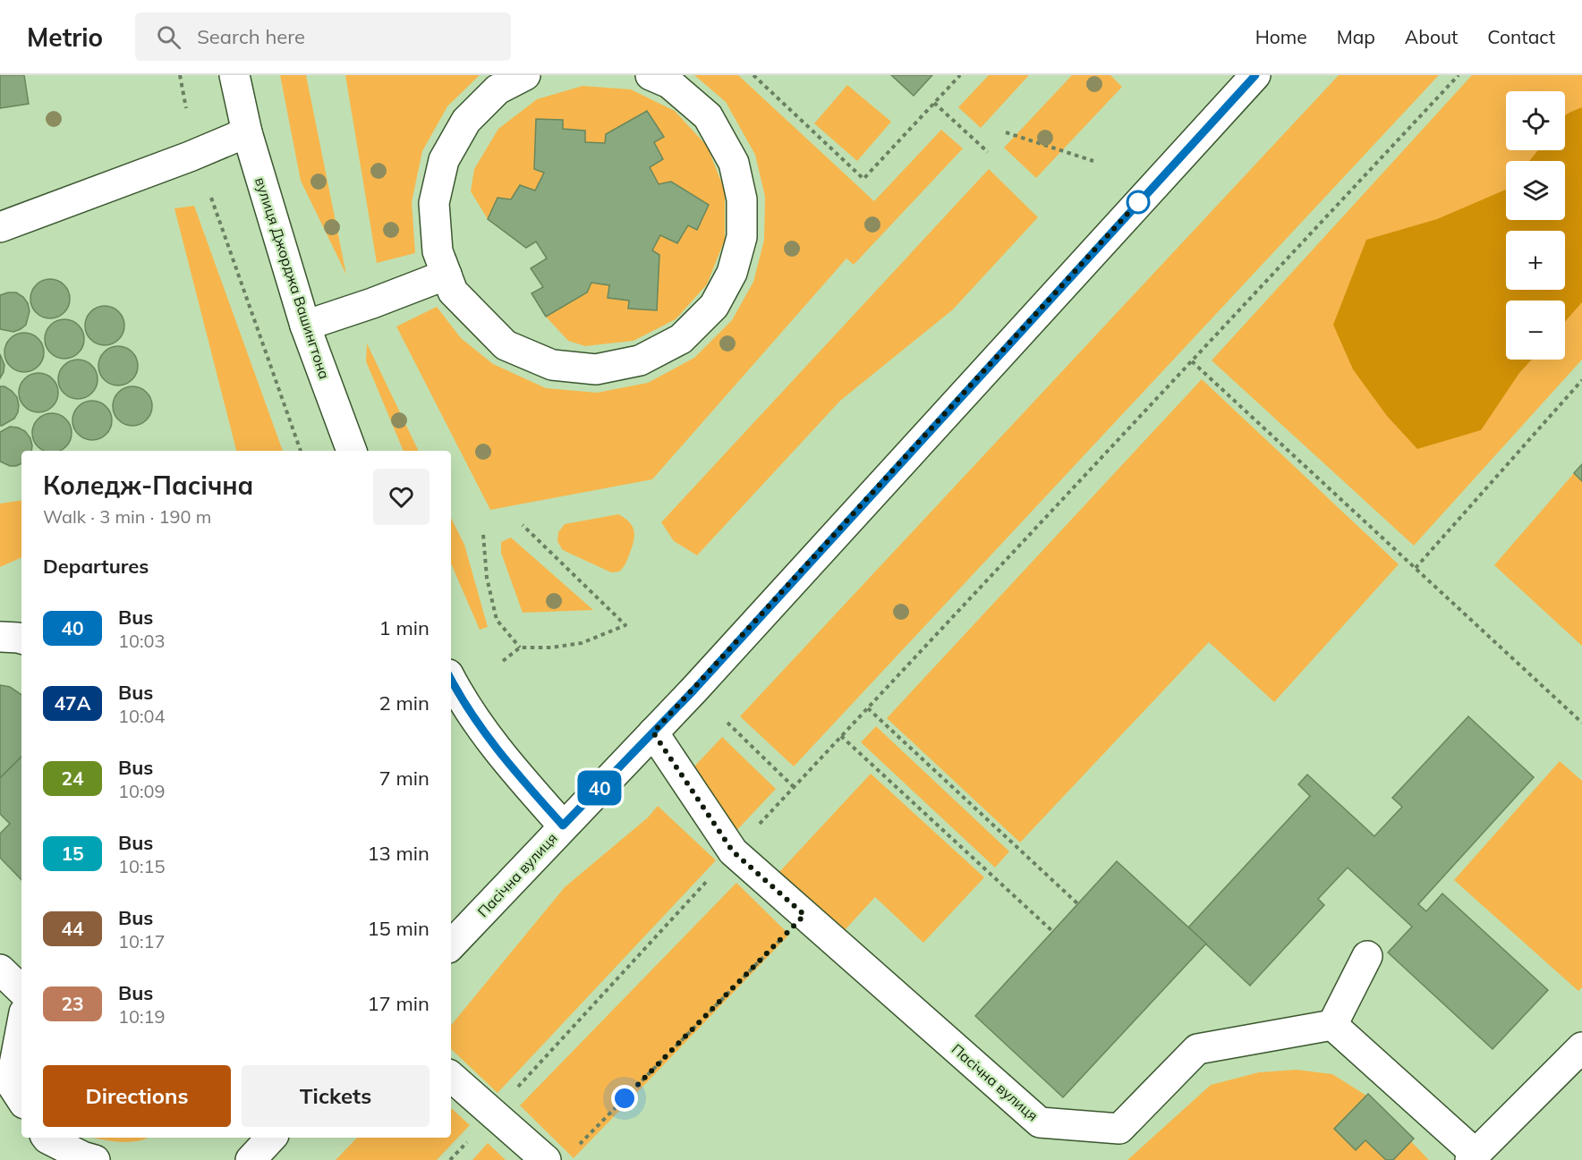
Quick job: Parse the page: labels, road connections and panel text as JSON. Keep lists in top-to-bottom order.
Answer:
{
  "streets": {
    "main road": ["вулиця Джорджа Вашингтона", "Пасічна вулиця"]
  },
  "lines": ["bus line 40"],
  "page": {
    "header": "Metrio",
    "search": "Search here",
    "nav": [
      "Home",
      "Map",
      "About",
      "Contact"
    ],
    "on_map": "40",
    "map_buttons": ["+", "−"],
    "heading": [
      ["Коледж-Пасічна", "Walk · 3 min · 190 m"],
      "Departures"
    ],
    "list": [
      {
        "mark": "40",
        "name": "Bus",
        "note": "10:03",
        "value": "1 min"
      },
      {
        "mark": "47А",
        "name": "Bus",
        "note": "10:04",
        "value": "2 min"
      },
      {
        "mark": "24",
        "name": "Bus",
        "note": "10:09",
        "value": "7 min"
      },
      {
        "mark": "15",
        "name": "Bus",
        "note": "10:15",
        "value": "13 min"
      },
      {
        "mark": "44",
        "name": "Bus",
        "note": "10:17",
        "value": "15 min"
      },
      {
        "mark": "23",
        "name": "Bus",
        "note": "10:19",
        "value": "17 min"
      }
    ],
    "buttons": ["Directions", "Tickets"]
  }
}
